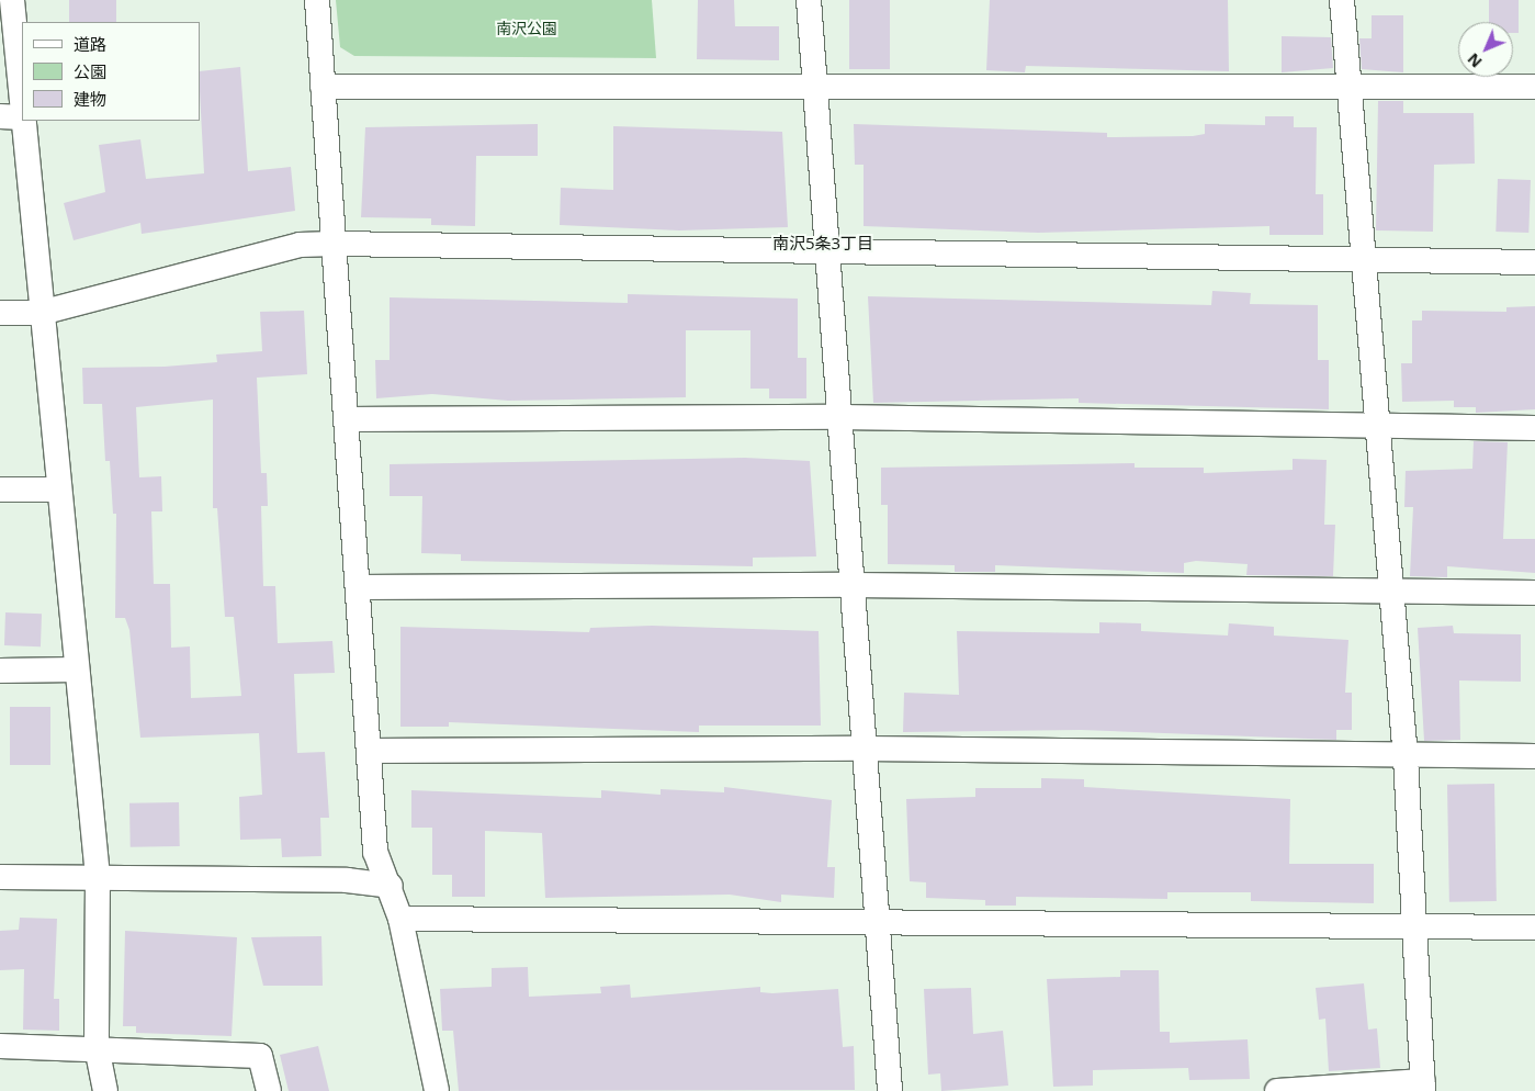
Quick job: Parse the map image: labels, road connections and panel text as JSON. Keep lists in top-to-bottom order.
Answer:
{
  "districts": ["南沢5条3丁目"],
  "parks": ["南沢公園"],
  "legend": ["道路", "公園", "建物"],
  "north": "bottom left"
}
